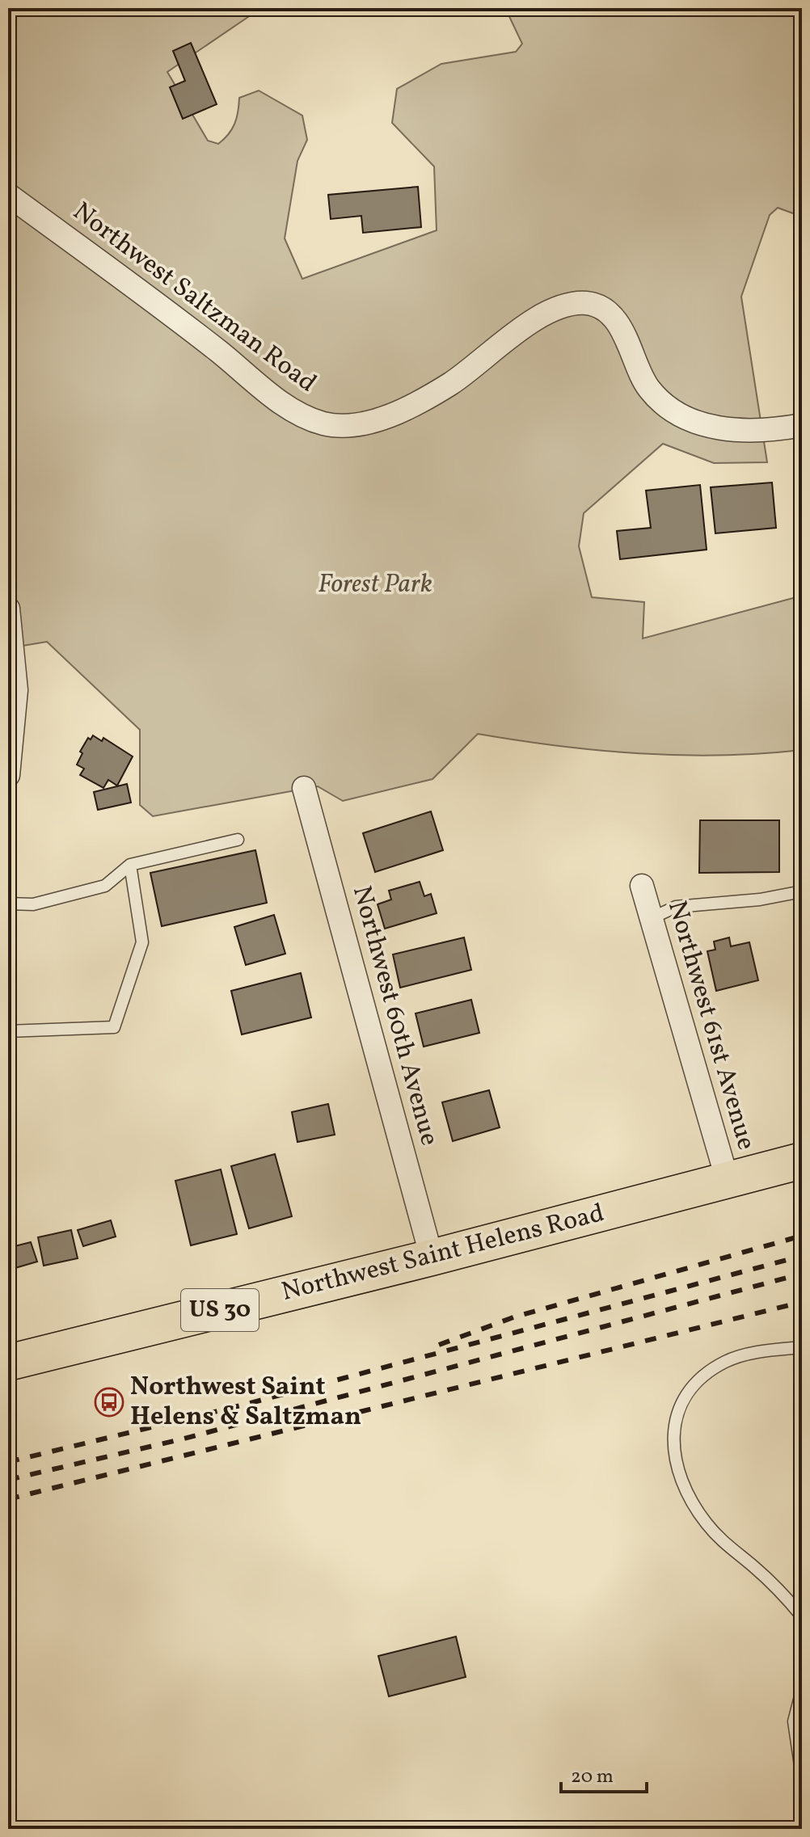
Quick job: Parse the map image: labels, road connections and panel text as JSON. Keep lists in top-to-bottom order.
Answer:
{
  "streets": {
    "highway": ["Northwest Saint Helens Road", "US 30"],
    "street": ["Northwest Saltzman Road", "Northwest 60th Avenue", "Northwest 61st Avenue"]
  },
  "crossings": [
    ["Northwest 60th Avenue", "Northwest Saint Helens Road"],
    ["Northwest 61st Avenue", "Northwest Saint Helens Road"]
  ],
  "parks": ["Forest Park"],
  "places": {
    "bus stop": ["Northwest Saint Helens & Saltzman"]
  },
  "scale_bar": "20 m"
}
